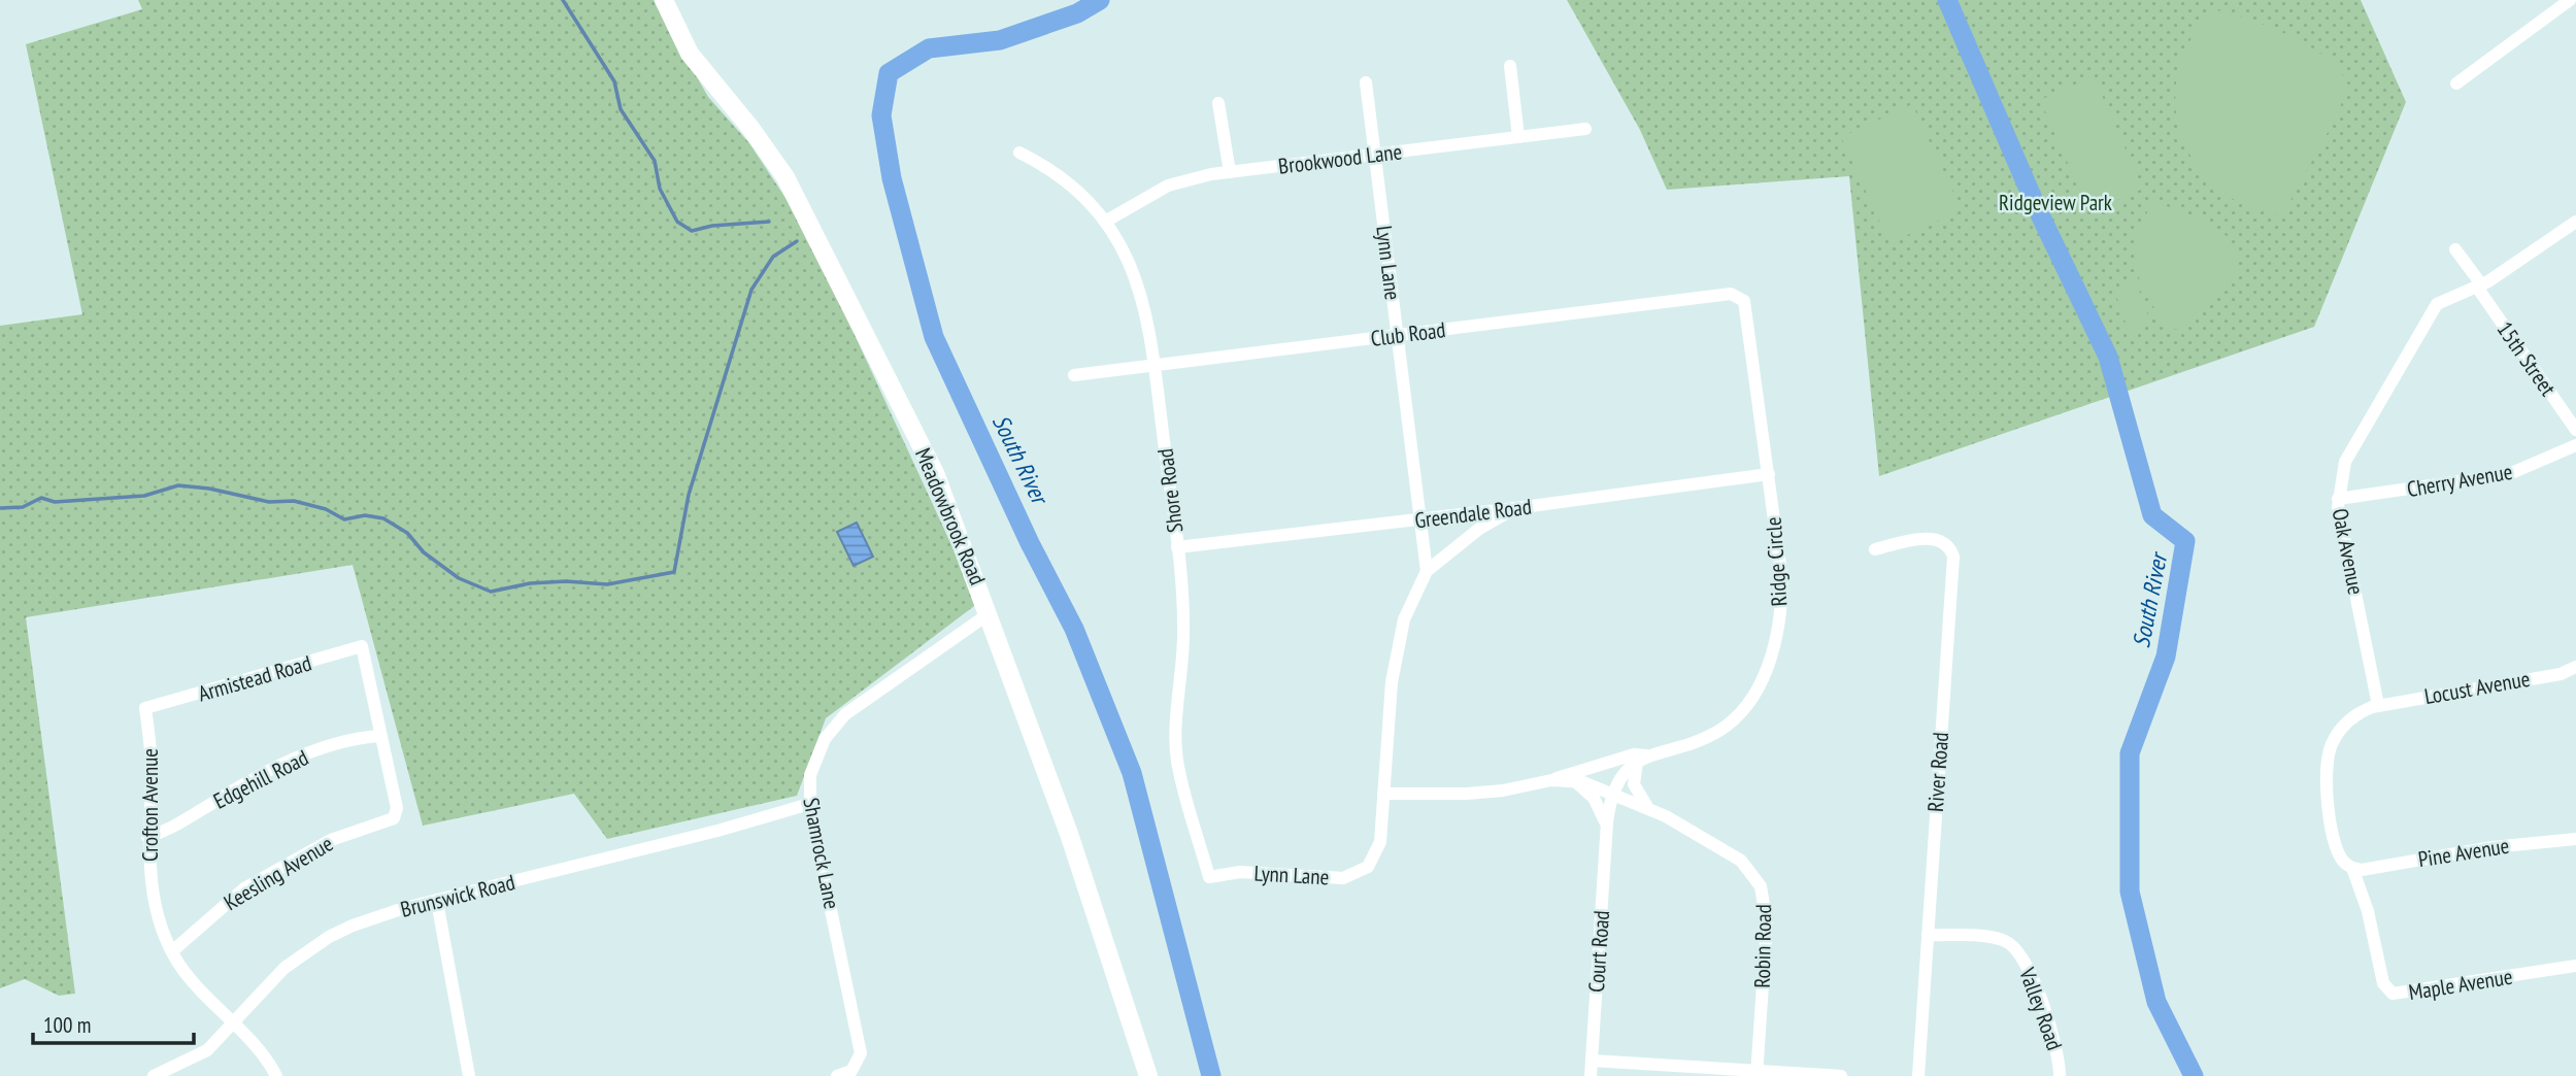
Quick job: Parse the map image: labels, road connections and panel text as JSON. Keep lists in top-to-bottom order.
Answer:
{
  "streets": {
    "street": [
      "Brookwood Lane",
      "Lynn Lane",
      "Club Road",
      "15th Street",
      "Cherry Avenue",
      "Shore Road",
      "Greendale Road",
      "Meadowbrook Road",
      "Oak Avenue",
      "Ridge Circle",
      "Armistead Road",
      "Locust Avenue",
      "River Road",
      "Edgehill Road",
      "Crofton Avenue",
      "Pine Avenue",
      "Shamrock Lane",
      "Keesling Avenue",
      "Brunswick Road",
      "Robin Road",
      "Court Road",
      "Maple Avenue",
      "Valley Road"
    ]
  },
  "crossings": [
    ["Brookwood Lane", "Lynn Lane"],
    ["Brookwood Lane", "Shore Road"],
    ["Lynn Lane", "Club Road"],
    ["Lynn Lane", "Shore Road"],
    ["Lynn Lane", "Greendale Road"],
    ["Lynn Lane", "Ridge Circle"],
    ["Club Road", "Shore Road"],
    ["Club Road", "Ridge Circle"],
    ["15th Street", "Oak Avenue"],
    ["Cherry Avenue", "Oak Avenue"],
    ["Shore Road", "Greendale Road"],
    ["Greendale Road", "Ridge Circle"],
    ["Meadowbrook Road", "Shamrock Lane"],
    ["Oak Avenue", "Locust Avenue"],
    ["Ridge Circle", "Robin Road"],
    ["Ridge Circle", "Court Road"],
    ["Armistead Road", "Crofton Avenue"],
    ["Armistead Road", "Keesling Avenue"],
    ["River Road", "Valley Road"],
    ["Edgehill Road", "Crofton Avenue"],
    ["Edgehill Road", "Keesling Avenue"],
    ["Crofton Avenue", "Keesling Avenue"],
    ["Crofton Avenue", "Brunswick Road"],
    ["Pine Avenue", "Maple Avenue"],
    ["Shamrock Lane", "Brunswick Road"],
    ["Robin Road", "Court Road"]
  ],
  "water": ["South River"],
  "parks": ["Ridgeview Park"],
  "scale_bar": "100 m"
}
